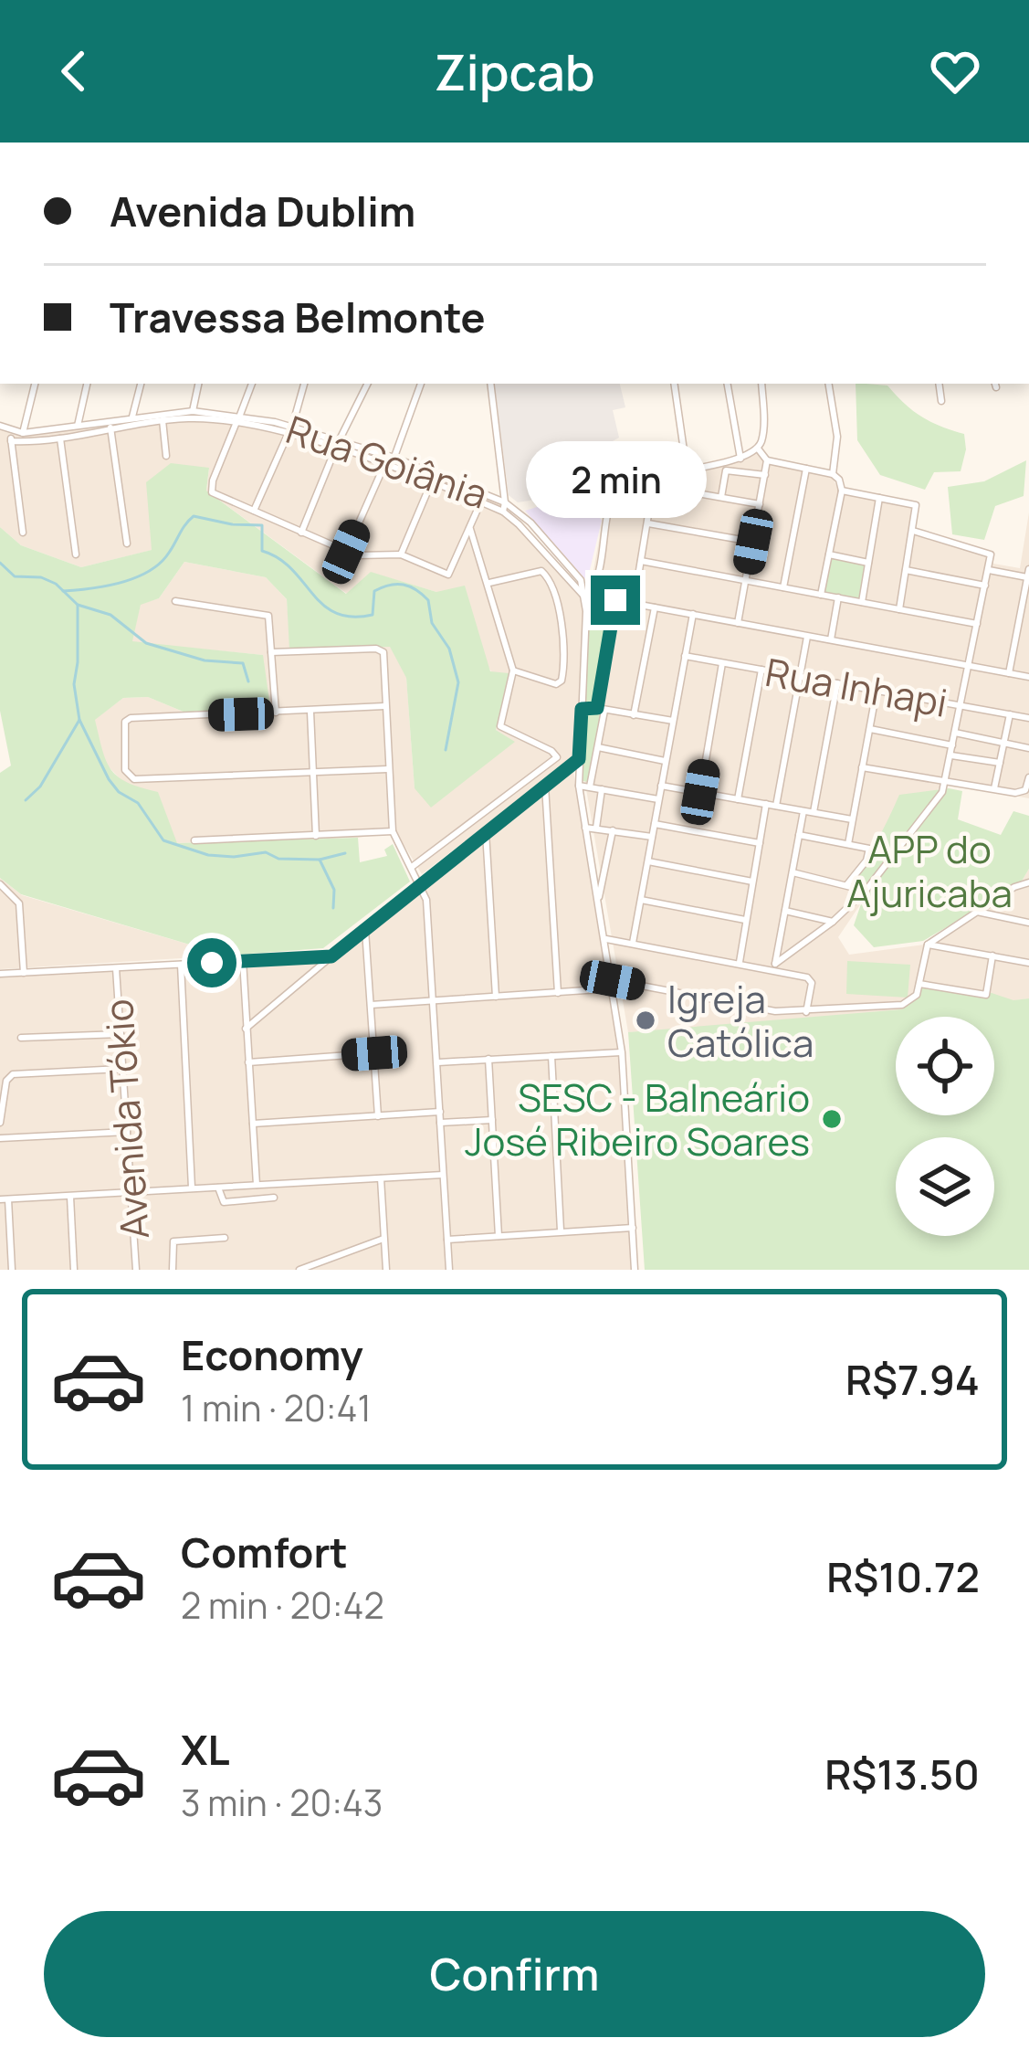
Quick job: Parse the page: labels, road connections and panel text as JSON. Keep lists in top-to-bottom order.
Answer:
{
  "streets": {
    "street": ["Rua Goiânia", "Rua Inhapi", "Avenida Tókio"]
  },
  "parks": ["APP do Ajuricaba"],
  "places": ["Igreja Católica", "SESC - Balneário José Ribeiro Soares"],
  "page": {
    "header": "Zipcab",
    "banner": ["Avenida Dublim", "Travessa Belmonte"],
    "bubble": "2 min",
    "list": [
      {
        "name": "Economy",
        "note": "1 min · 20:41",
        "value": "R$7.94"
      },
      {
        "name": "Comfort",
        "note": "2 min · 20:42",
        "value": "R$10.72"
      },
      {
        "name": "XL",
        "note": "3 min · 20:43",
        "value": "R$13.50"
      }
    ],
    "buttons": "Confirm"
  }
}
